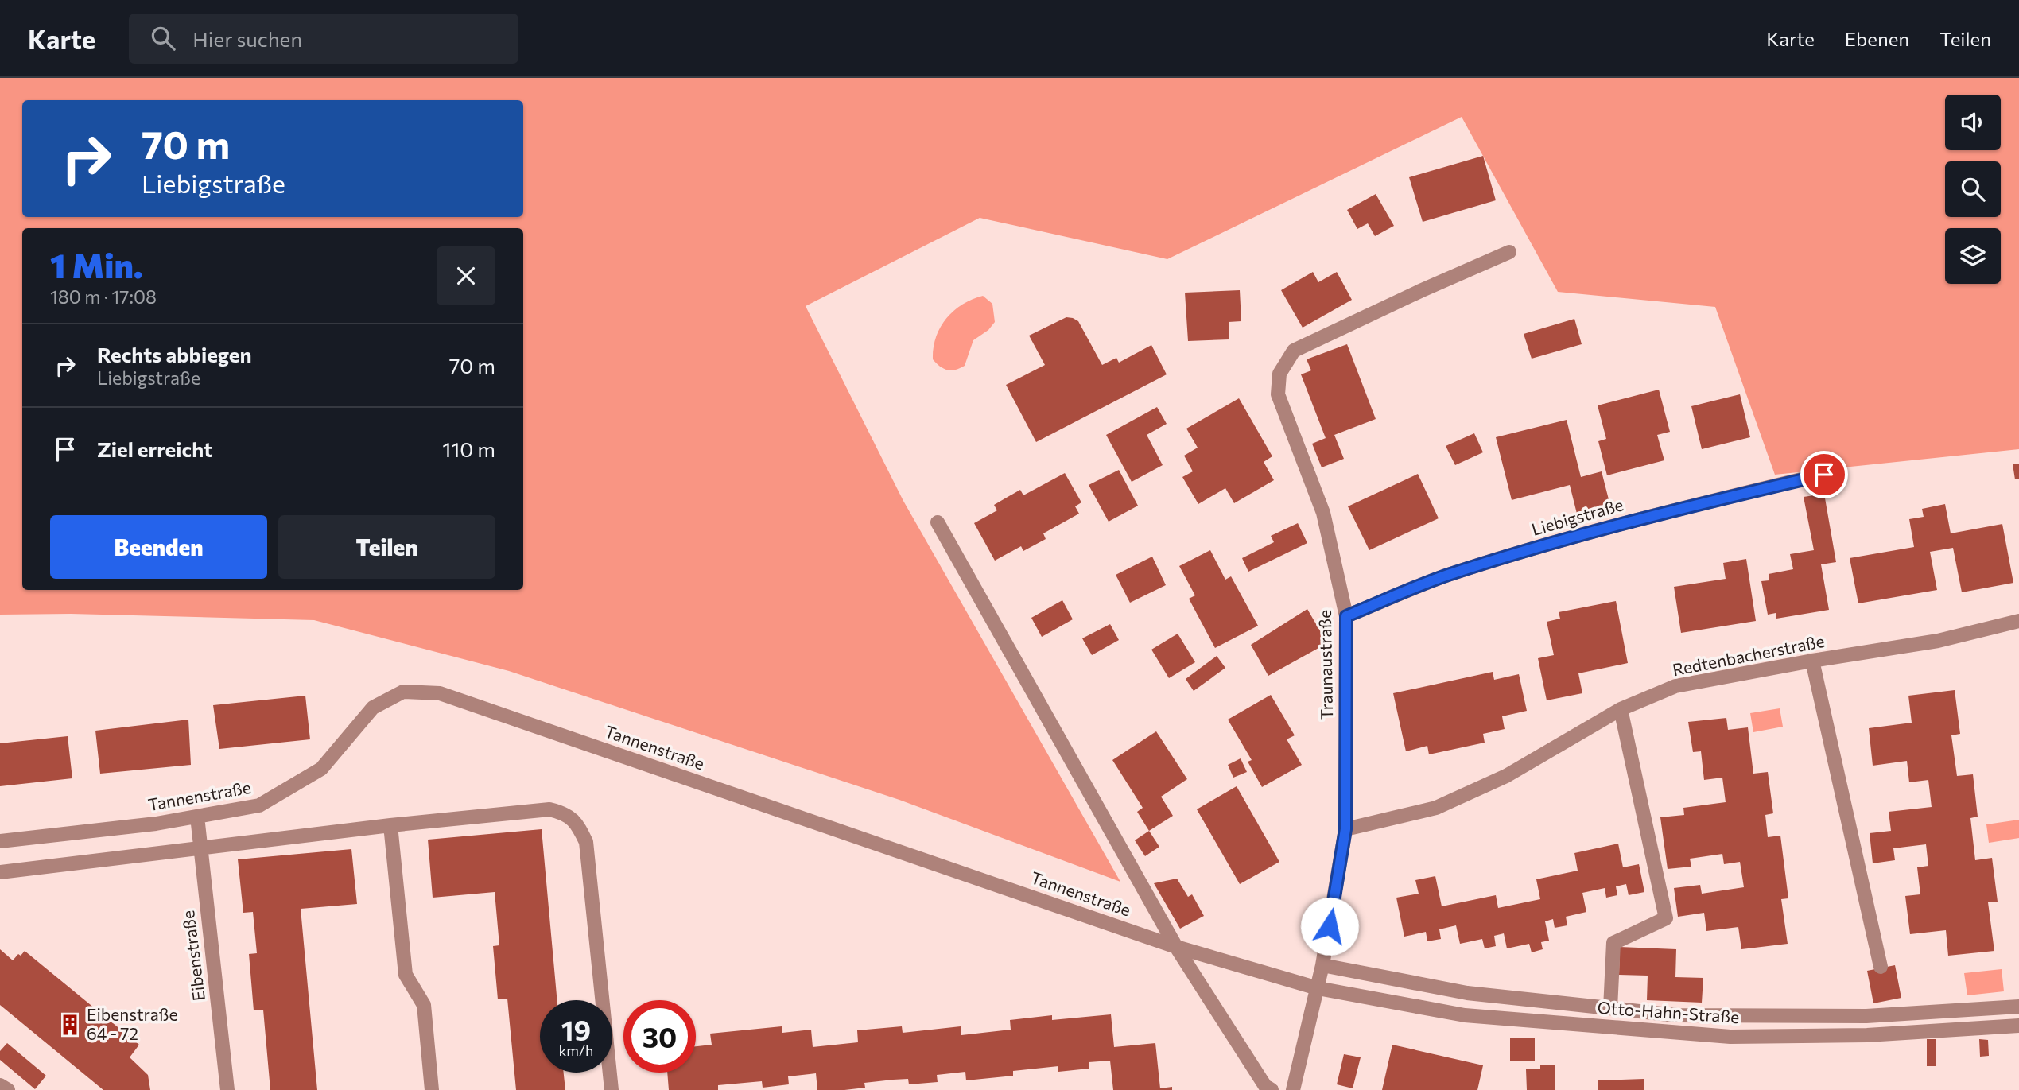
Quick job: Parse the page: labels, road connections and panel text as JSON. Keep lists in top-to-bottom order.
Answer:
{
  "streets": {
    "street": [
      "Liebigstraße",
      "Redtenbacherstraße",
      "Traunaustraße",
      "Tannenstraße",
      "Eibenstraße",
      "Otto-Hahn-Straße"
    ]
  },
  "crossings": [
    ["Liebigstraße", "Traunaustraße"],
    ["Redtenbacherstraße", "Traunaustraße"],
    ["Traunaustraße", "Tannenstraße"],
    ["Traunaustraße", "Otto-Hahn-Straße"],
    ["Tannenstraße", "Eibenstraße"],
    ["Tannenstraße", "Otto-Hahn-Straße"]
  ],
  "places": {
    "building": ["Eibenstraße 64 - 72"]
  },
  "page": {
    "header": "Karte",
    "search": "Hier suchen",
    "nav": ["Karte", "Ebenen", "Teilen"],
    "turn": ["70 m", "Liebigstraße"],
    "heading": ["1 Min.", "180 m · 17:08"],
    "list": [
      {
        "name": "Rechts abbiegen",
        "note": "Liebigstraße",
        "value": "70 m"
      },
      {
        "name": "Ziel erreicht",
        "value": "110 m"
      }
    ],
    "buttons": ["Beenden", "Teilen"],
    "speed": "19 km/h",
    "limit": "30"
  }
}
